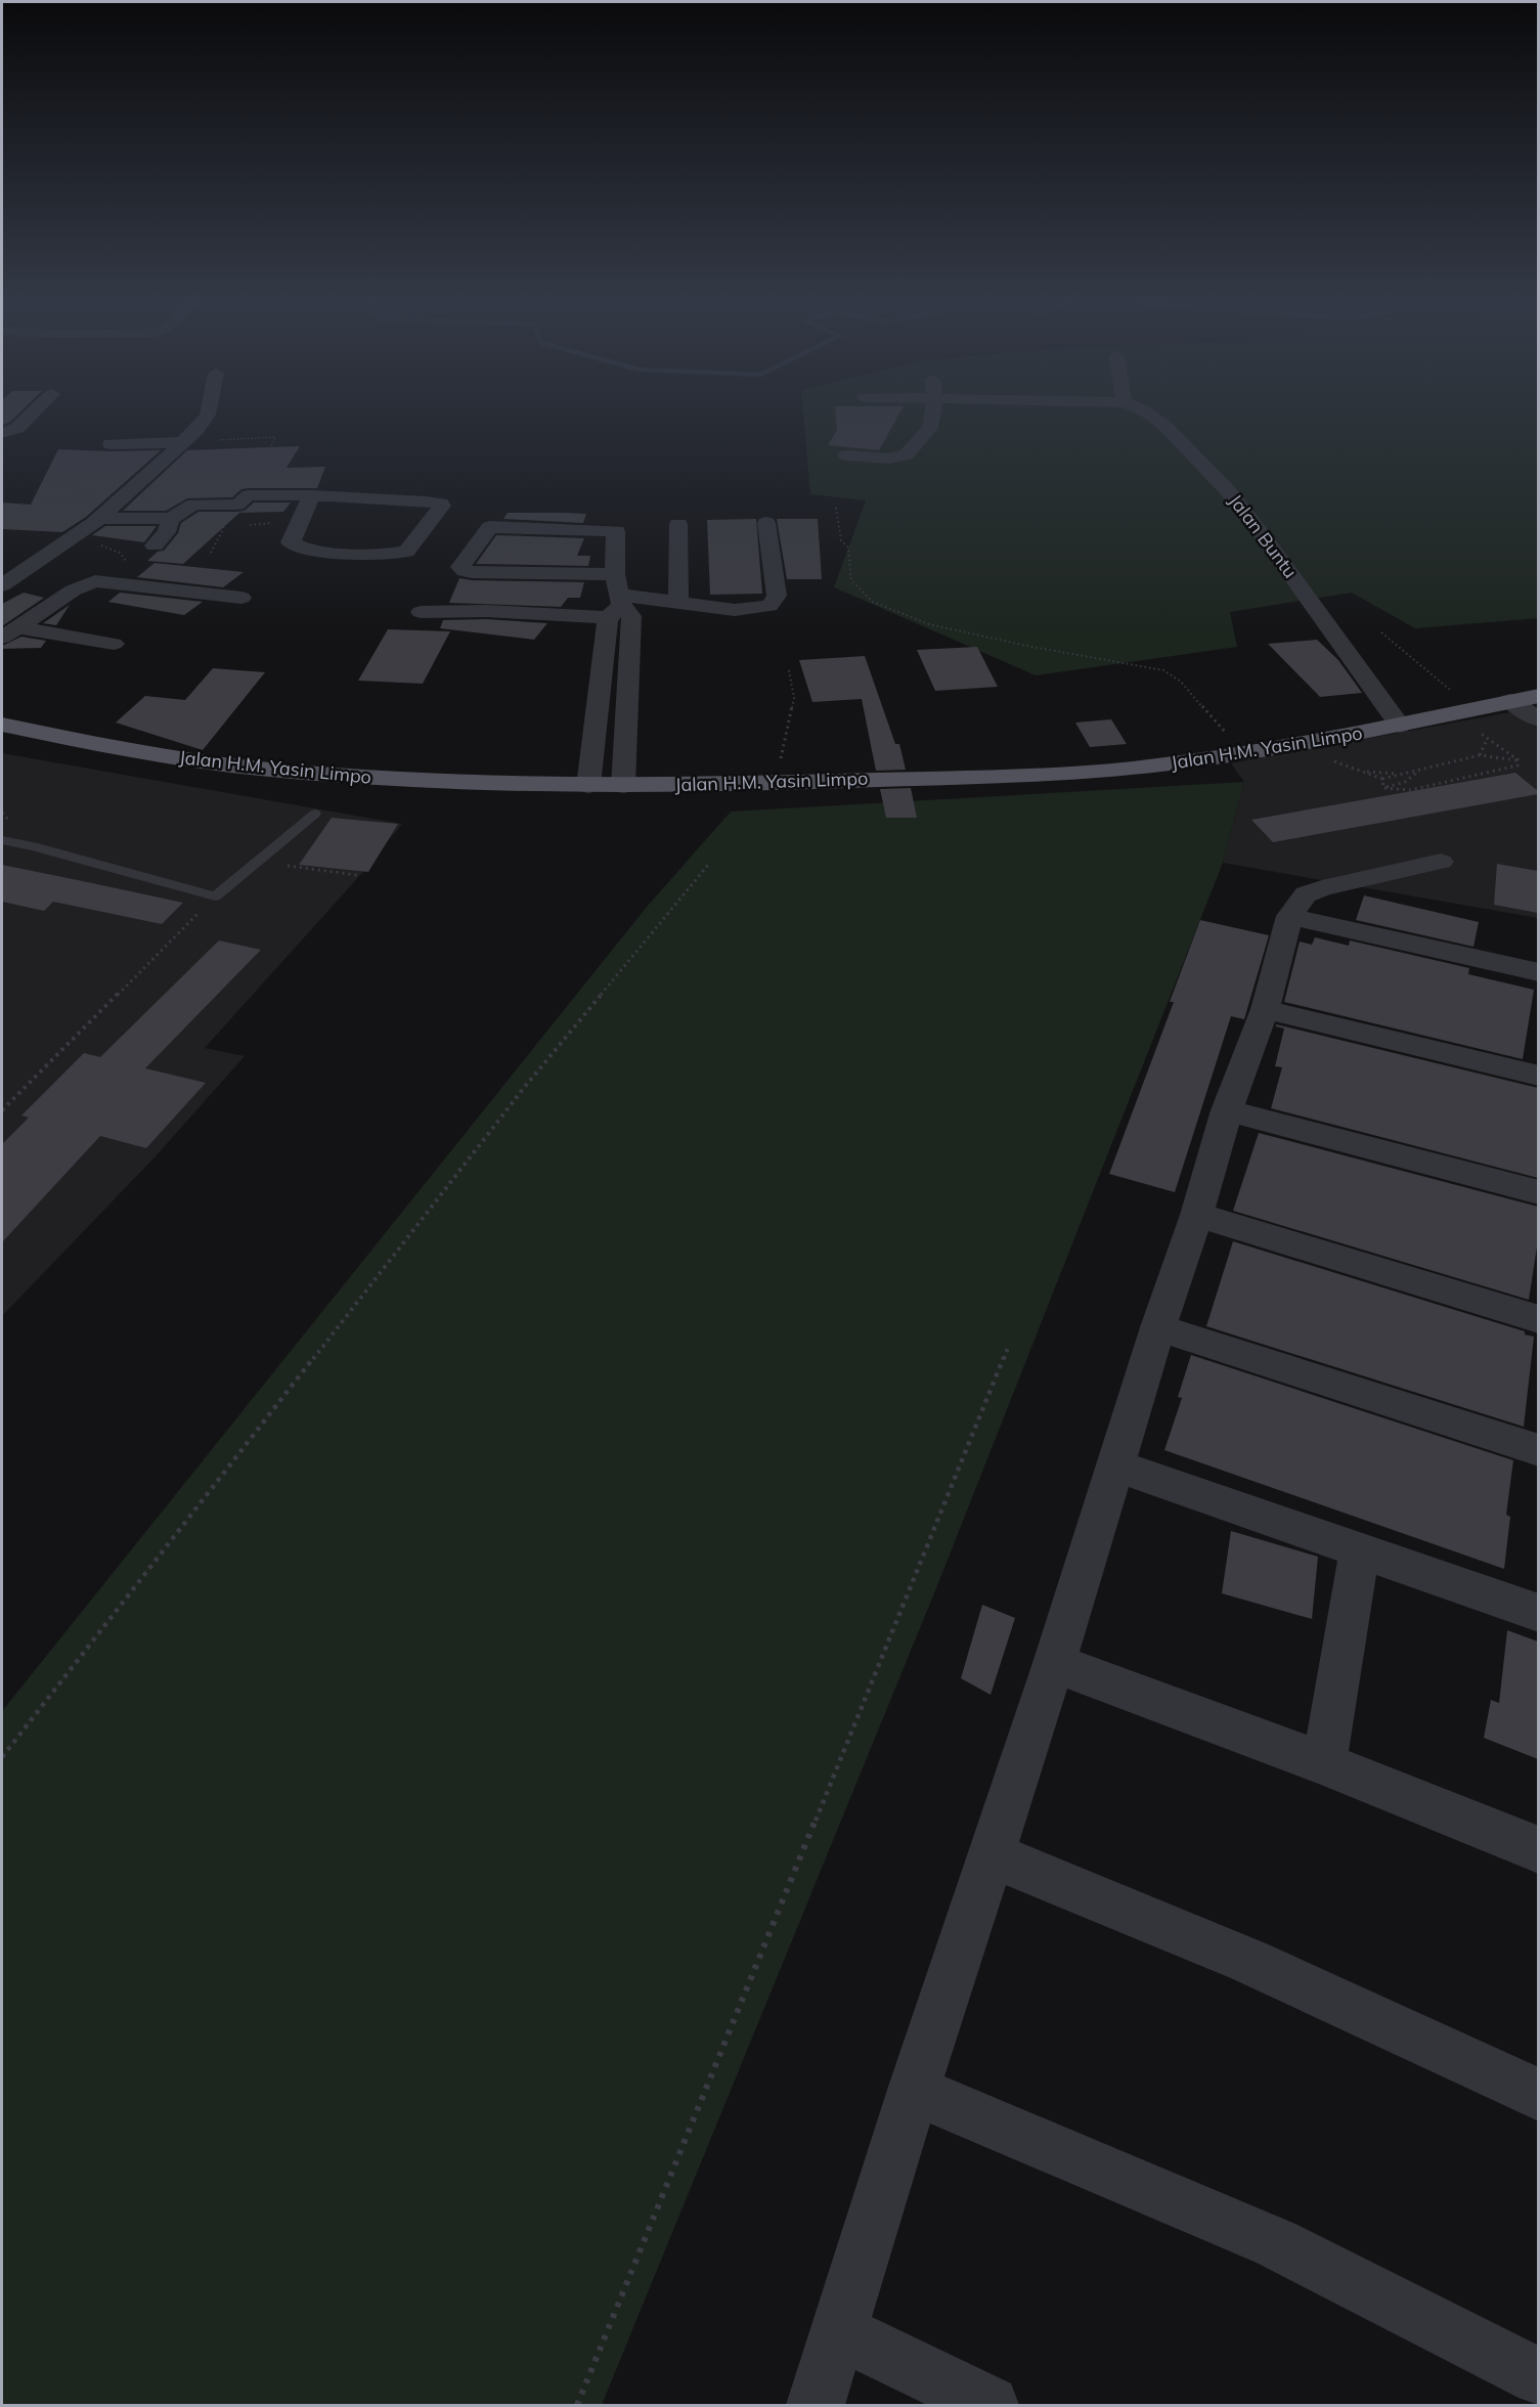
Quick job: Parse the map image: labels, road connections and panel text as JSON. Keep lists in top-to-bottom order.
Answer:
{
  "streets": {
    "main road": ["Jalan H.M. Yasin Limpo"],
    "street": ["Jalan Buntu"]
  },
  "crossings": [
    ["Jalan Buntu", "Jalan H.M. Yasin Limpo"]
  ]
}
